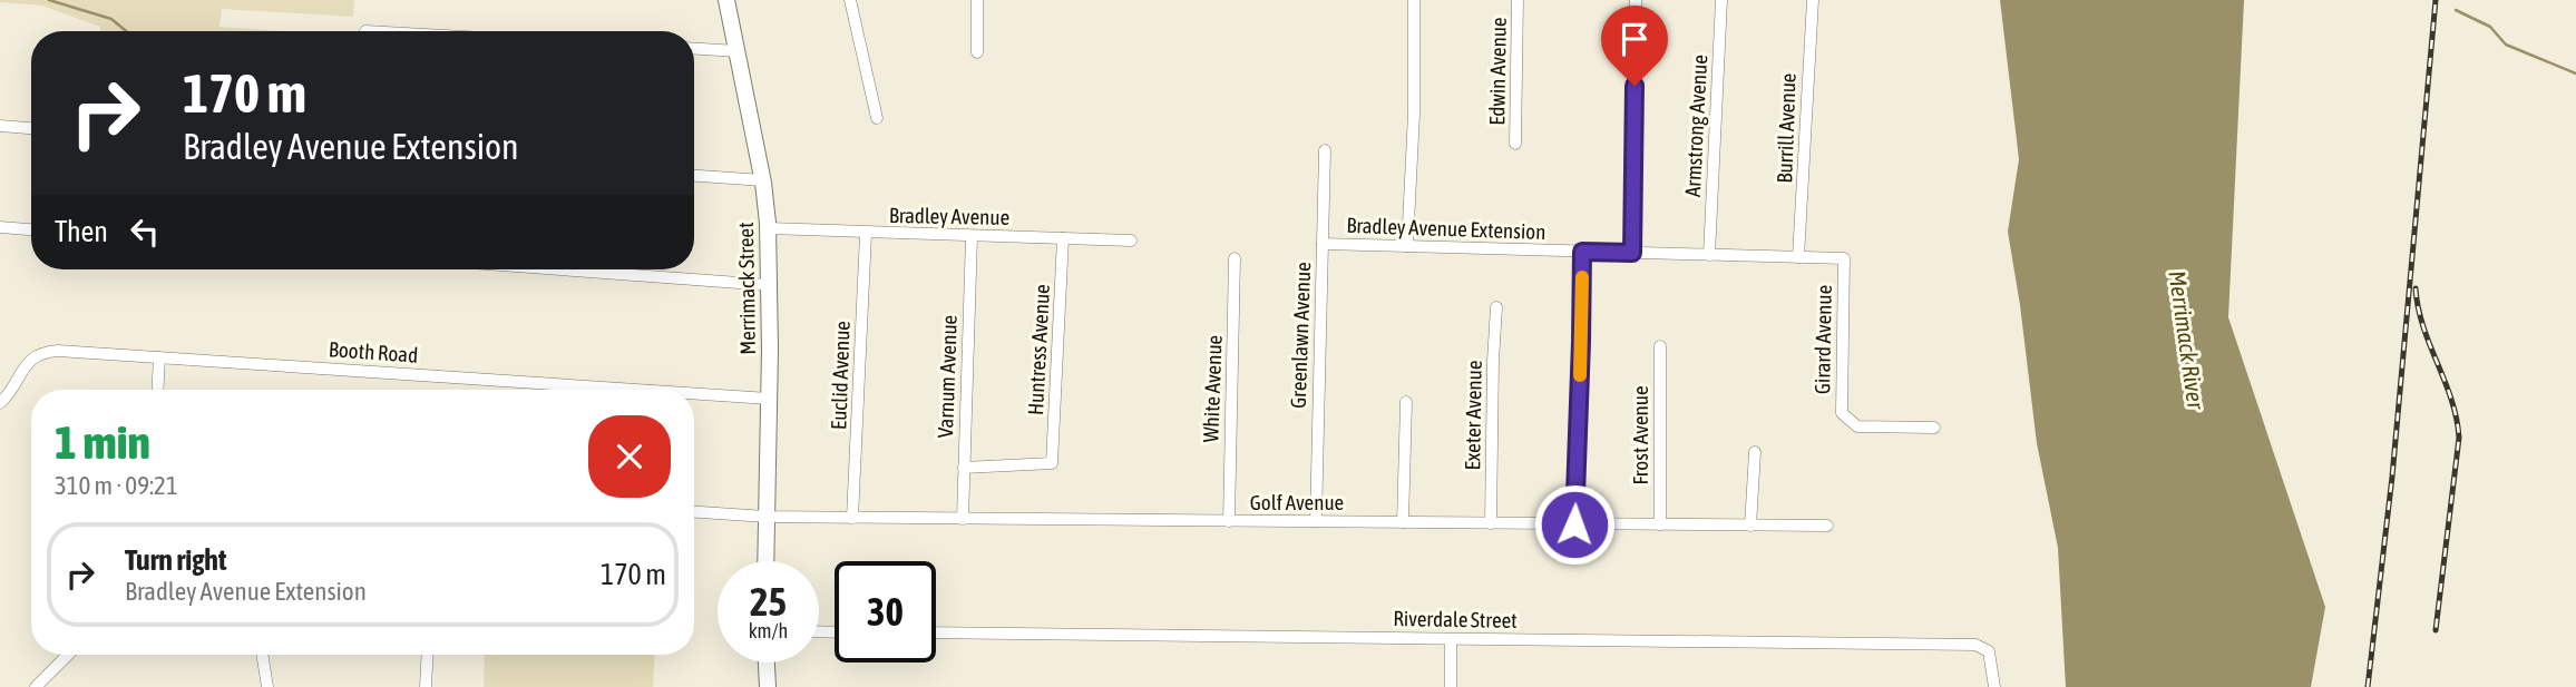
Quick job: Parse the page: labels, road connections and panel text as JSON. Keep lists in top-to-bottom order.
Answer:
{
  "streets": {
    "main road": ["Merrimack Street"],
    "street": [
      "Edwin Avenue",
      "Armstrong Avenue",
      "Burrill Avenue",
      "Bradley Avenue",
      "Bradley Avenue Extension",
      "Greenlawn Avenue",
      "Girard Avenue",
      "Huntress Avenue",
      "Booth Road",
      "Euclid Avenue",
      "Varnum Avenue",
      "White Avenue",
      "Exeter Avenue",
      "Frost Avenue",
      "Golf Avenue",
      "Riverdale Street"
    ]
  },
  "crossings": [
    ["Armstrong Avenue", "Bradley Avenue Extension"],
    ["Burrill Avenue", "Girard Avenue"],
    ["Bradley Avenue", "Merrimack Street"],
    ["Bradley Avenue", "Huntress Avenue"],
    ["Bradley Avenue", "Euclid Avenue"],
    ["Bradley Avenue", "Varnum Avenue"],
    ["Bradley Avenue Extension", "Greenlawn Avenue"],
    ["Merrimack Street", "Booth Road"],
    ["Merrimack Street", "Golf Avenue"],
    ["Greenlawn Avenue", "Golf Avenue"],
    ["Huntress Avenue", "Varnum Avenue"],
    ["Euclid Avenue", "Golf Avenue"],
    ["Varnum Avenue", "Golf Avenue"],
    ["White Avenue", "Golf Avenue"],
    ["Exeter Avenue", "Golf Avenue"],
    ["Frost Avenue", "Golf Avenue"]
  ],
  "water": ["Merrimack River"],
  "page": {
    "turn": ["170 m", "Bradley Avenue Extension"],
    "then": "Then",
    "heading": ["1 min", "310 m · 09:21"],
    "list": [
      {
        "name": "Turn right",
        "note": "Bradley Avenue Extension",
        "value": "170 m"
      }
    ],
    "speed": "25 km/h",
    "limit": "30"
  }
}
